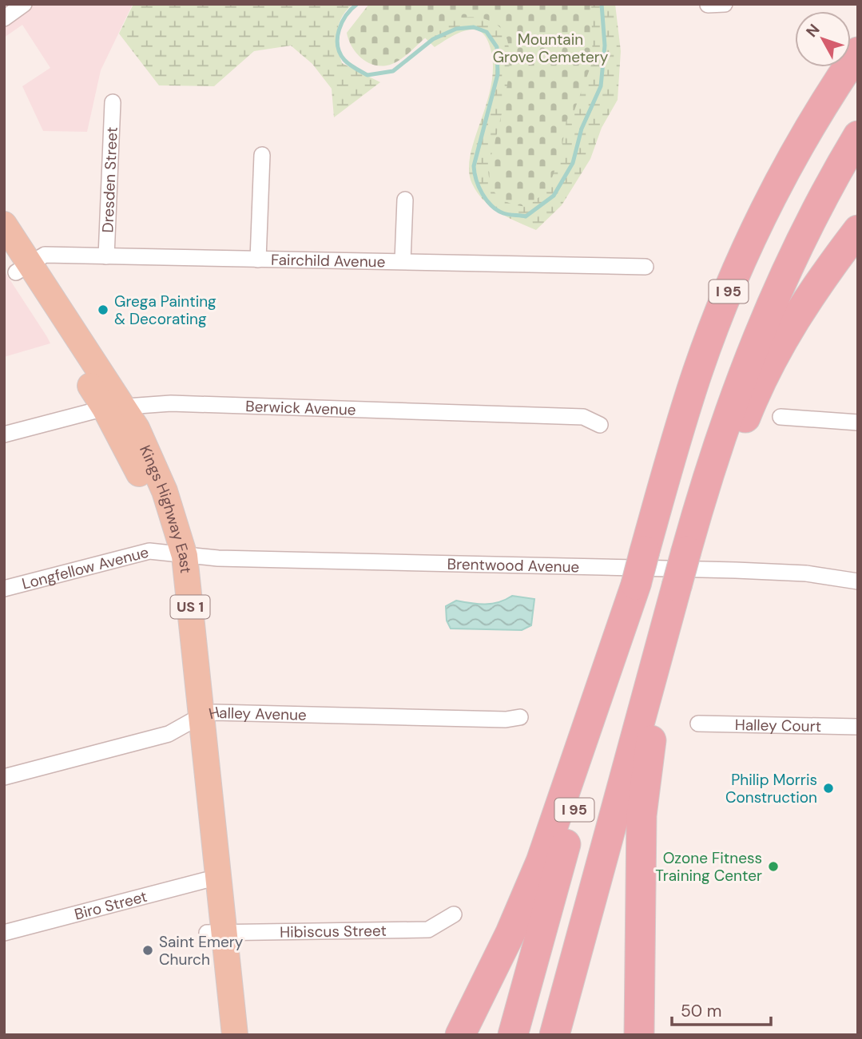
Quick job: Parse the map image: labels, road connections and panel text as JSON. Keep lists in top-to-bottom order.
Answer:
{
  "streets": {
    "highway": ["I 95"],
    "main road": ["Kings Highway East", "US 1"],
    "street": [
      "Dresden Street",
      "Fairchild Avenue",
      "Berwick Avenue",
      "Brentwood Avenue",
      "Longfellow Avenue",
      "Halley Avenue",
      "Halley Court",
      "Biro Street",
      "Hibiscus Street"
    ]
  },
  "crossings": [
    ["Dresden Street", "Fairchild Avenue"],
    ["Fairchild Avenue", "Kings Highway East"],
    ["Berwick Avenue", "Kings Highway East"],
    ["Kings Highway East", "Brentwood Avenue"],
    ["Kings Highway East", "Longfellow Avenue"],
    ["Kings Highway East", "Halley Avenue"],
    ["Kings Highway East", "Biro Street"],
    ["Kings Highway East", "Hibiscus Street"],
    ["Brentwood Avenue", "Longfellow Avenue"]
  ],
  "parks": ["Mountain Grove Cemetery"],
  "places": [
    "Grega Painting & Decorating",
    "Philip Morris Construction",
    "Ozone Fitness Training Center",
    "Saint Emery Church"
  ],
  "scale_bar": "50 m",
  "north": "top left"
}
